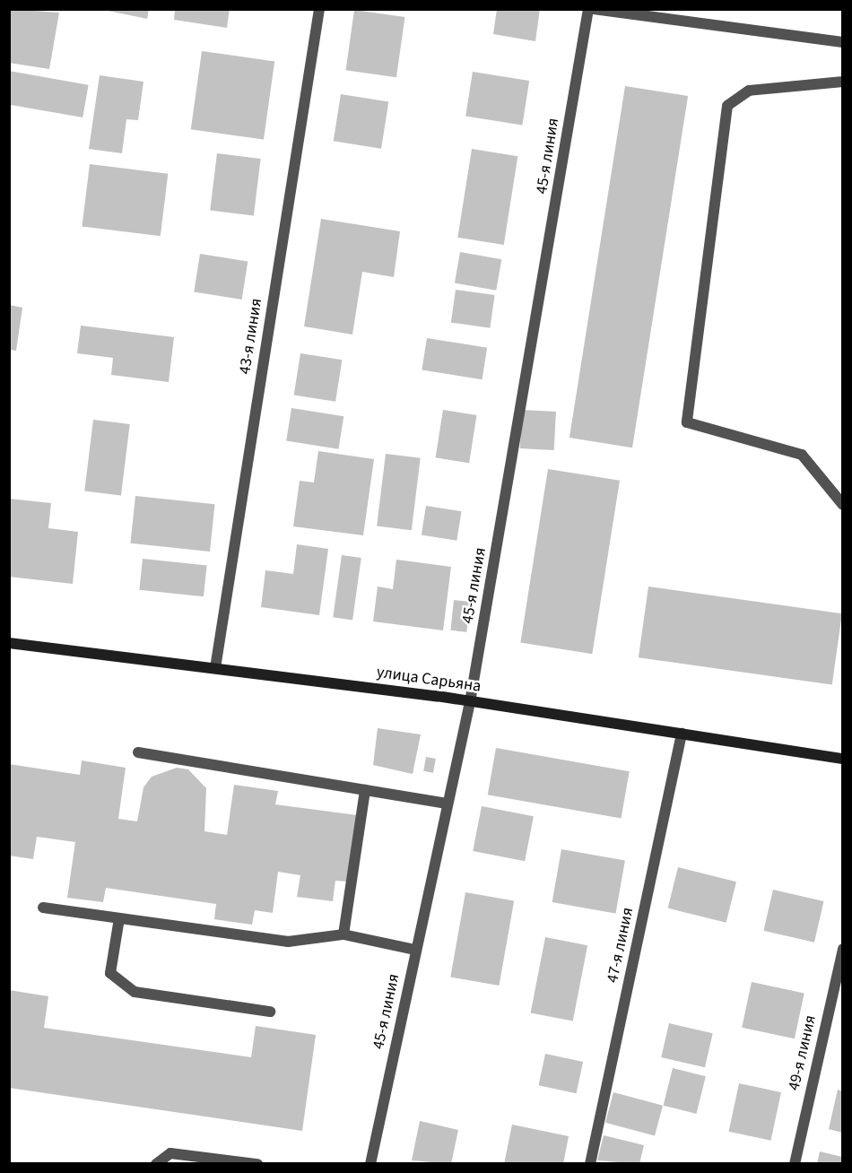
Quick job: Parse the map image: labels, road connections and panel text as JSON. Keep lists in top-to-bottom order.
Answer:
{
  "streets": {
    "main road": ["улица Сарьяна"],
    "street": [
      "45-я линия",
      "43-я линия",
      "47-я линия",
      "49-я линия"
    ]
  },
  "crossings": [
    ["45-я линия", "улица Сарьяна"],
    ["43-я линия", "улица Сарьяна"],
    ["улица Сарьяна", "47-я линия"]
  ]
}
